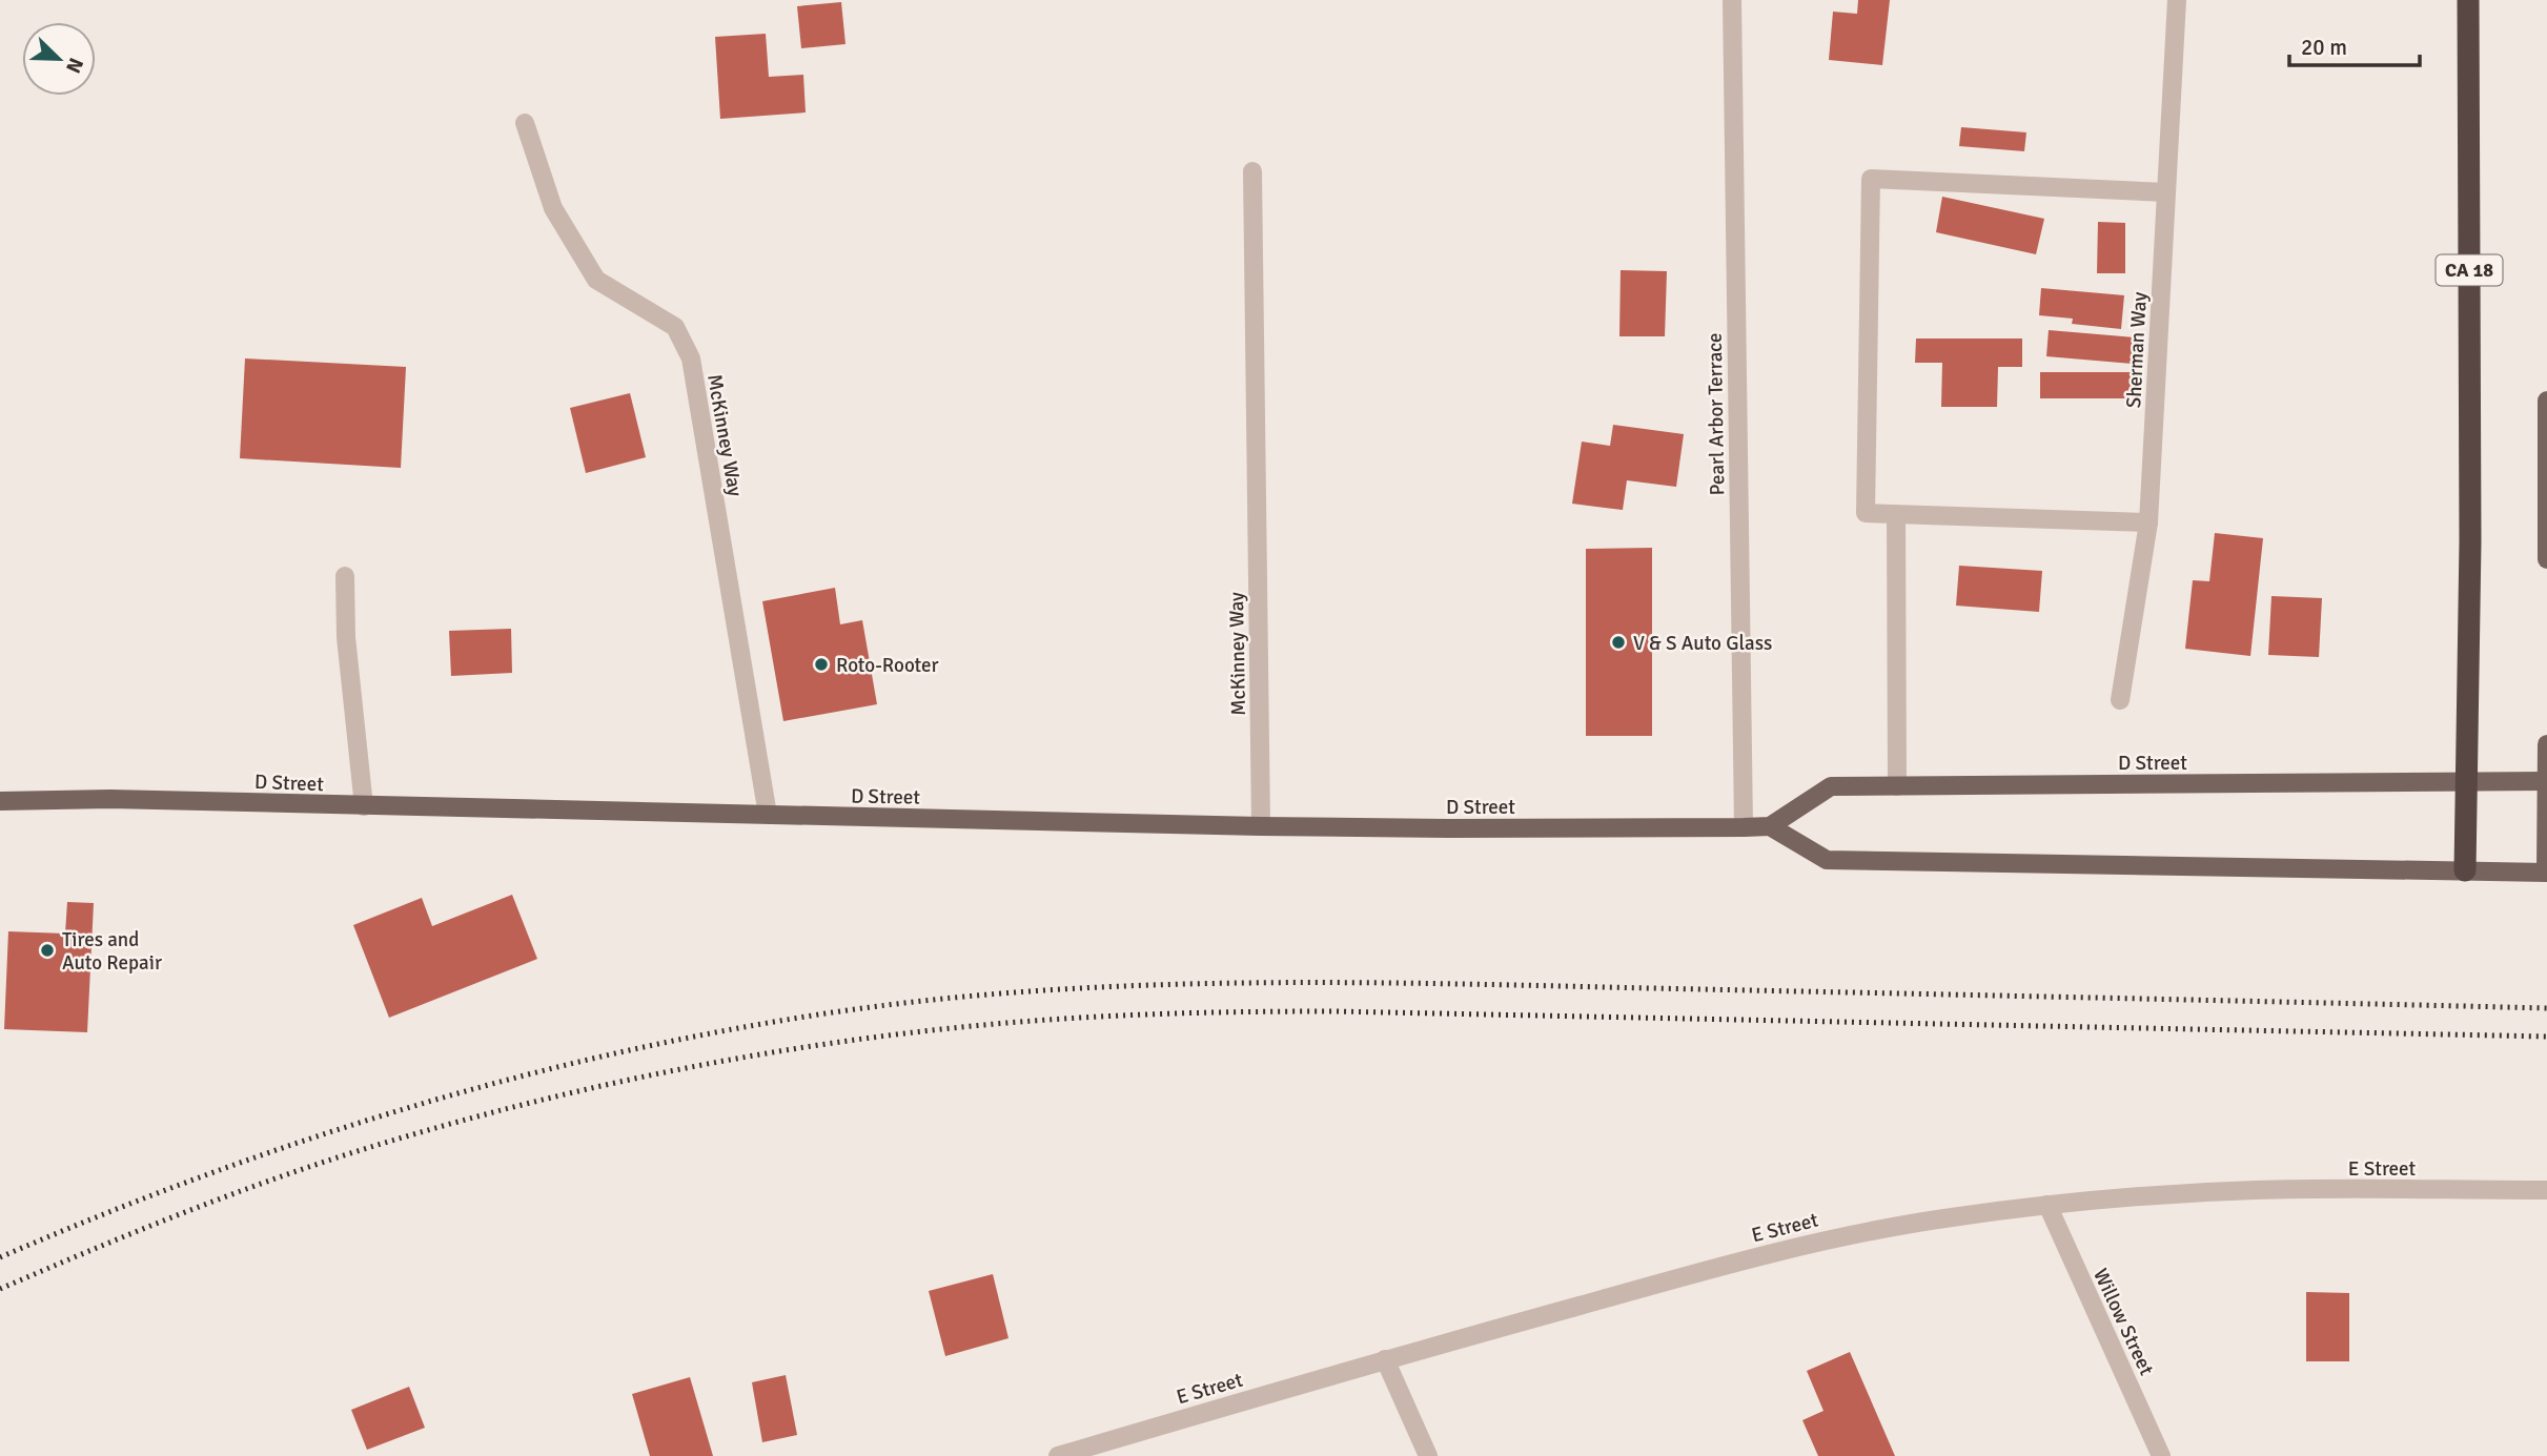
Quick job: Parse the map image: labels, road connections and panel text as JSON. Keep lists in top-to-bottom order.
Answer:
{
  "streets": {
    "highway": ["CA 18"],
    "main road": ["D Street"],
    "street": [
      "Sherman Way",
      "Pearl Arbor Terrace",
      "McKinney Way",
      "E Street",
      "Willow Street"
    ]
  },
  "crossings": [
    ["CA 18", "D Street"],
    ["Pearl Arbor Terrace", "D Street"],
    ["McKinney Way", "D Street"],
    ["E Street", "Willow Street"]
  ],
  "places": ["V & S Auto Glass", "Roto-Rooter", "Tires and Auto Repair"],
  "scale_bar": "20 m",
  "north": "bottom right"
}
